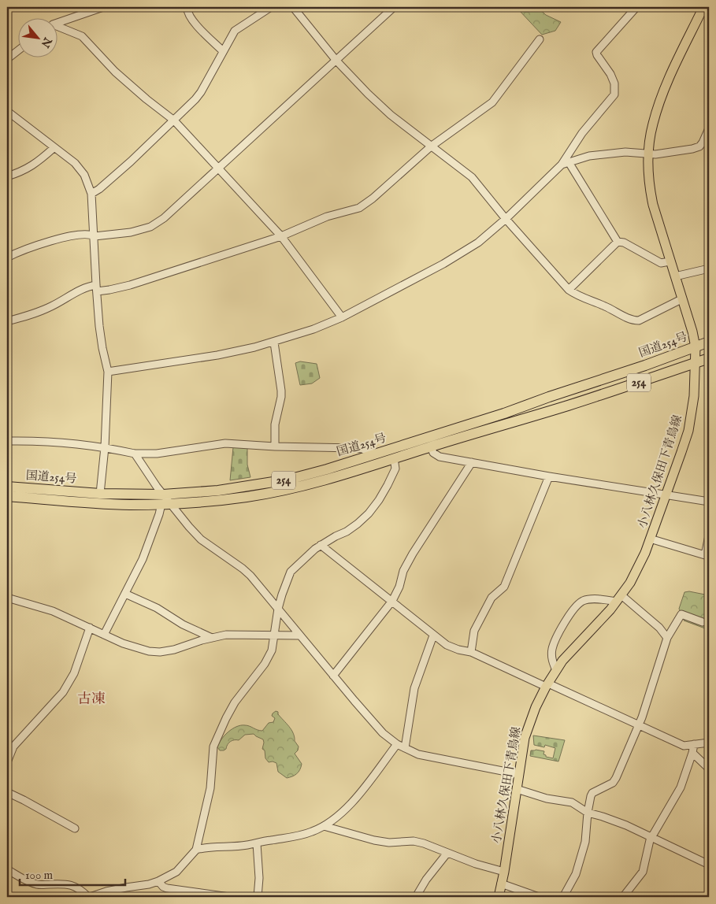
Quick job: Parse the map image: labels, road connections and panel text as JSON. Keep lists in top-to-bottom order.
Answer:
{
  "streets": {
    "highway": ["国道254号", "254"],
    "main road": ["小八林久保田下青鳥線"]
  },
  "crossings": [
    ["国道254号", "小八林久保田下青鳥線"]
  ],
  "districts": ["古凍"],
  "scale_bar": "100 m",
  "north": "bottom right"
}
